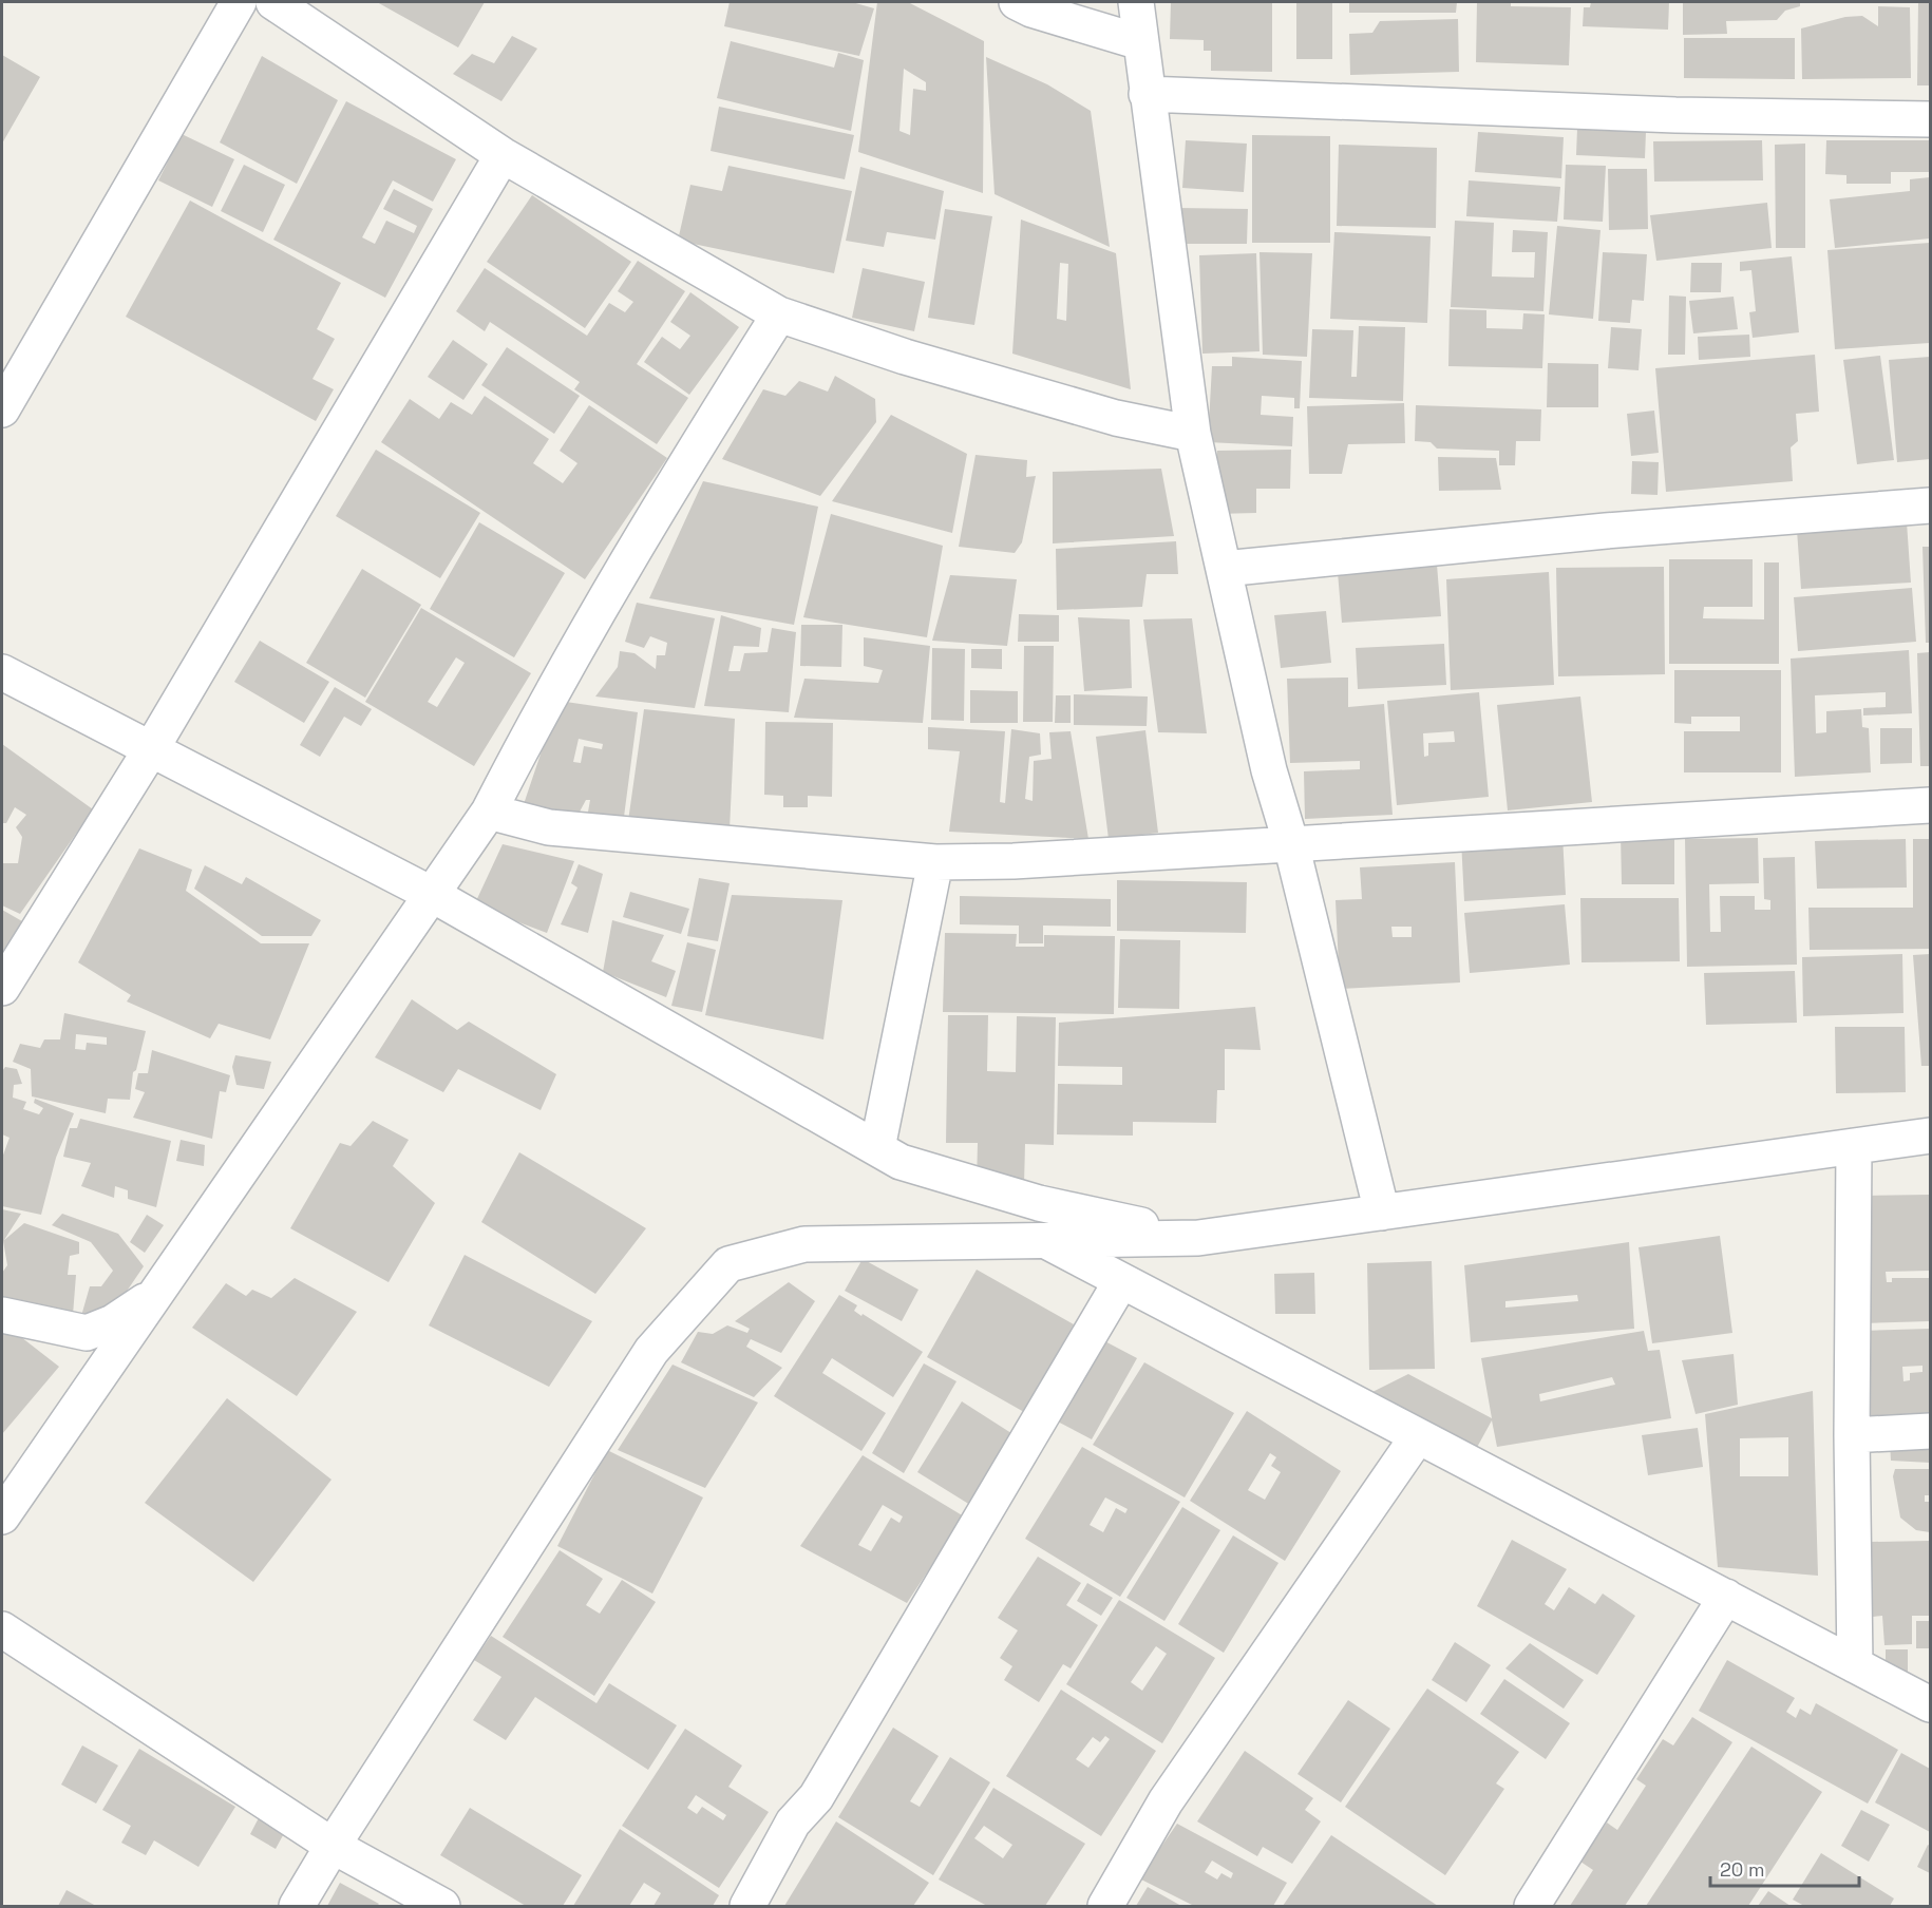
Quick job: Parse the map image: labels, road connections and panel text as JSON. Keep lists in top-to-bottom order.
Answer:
{
  "scale_bar": "20 m"
}
